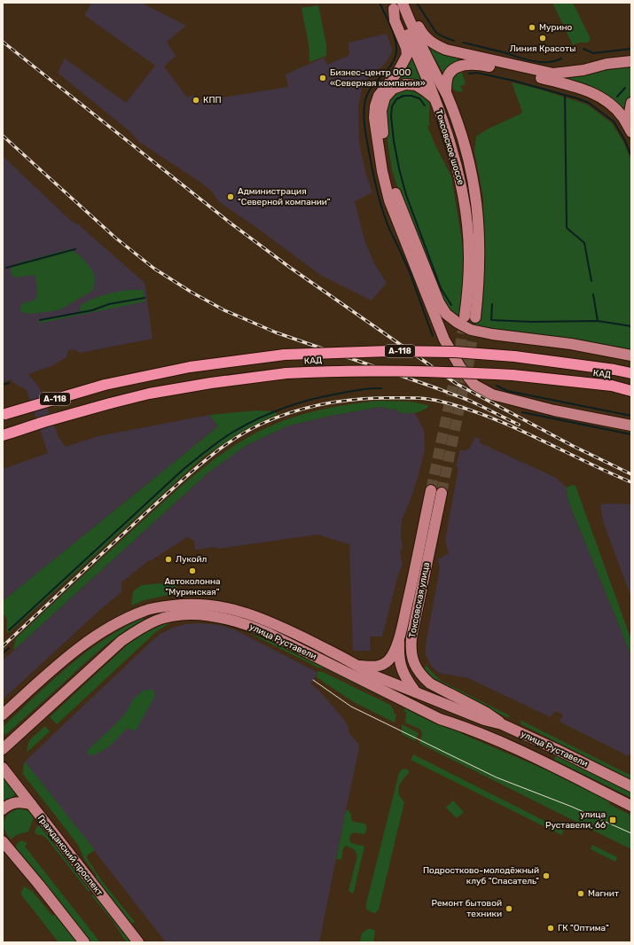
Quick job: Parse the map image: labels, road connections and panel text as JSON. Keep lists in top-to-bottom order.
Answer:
{
  "streets": {
    "highway": ["А-118", "КАД"],
    "main road": [
      "Токсовское шоссе",
      "Токсовская улица",
      "улица Руставели",
      "Гражданский проспект"
    ]
  },
  "crossings": [
    ["Токсовская улица", "улица Руставели"]
  ],
  "places": {
    "other": [
      "Мурино",
      "Линия Красоты",
      "Бизнес-центр ООО «Северная компания»",
      "КПП",
      "Администрация \"Северной компании\"",
      "Лукойл",
      "Автоколонна \"Муринская\"",
      "Подростково-молодёжный клуб \"Спасатель\"",
      "Магнит",
      "Ремонт бытовой техники",
      "ГК \"Оптима\""
    ],
    "transit": ["улица Руставели, 66"]
  }
}
